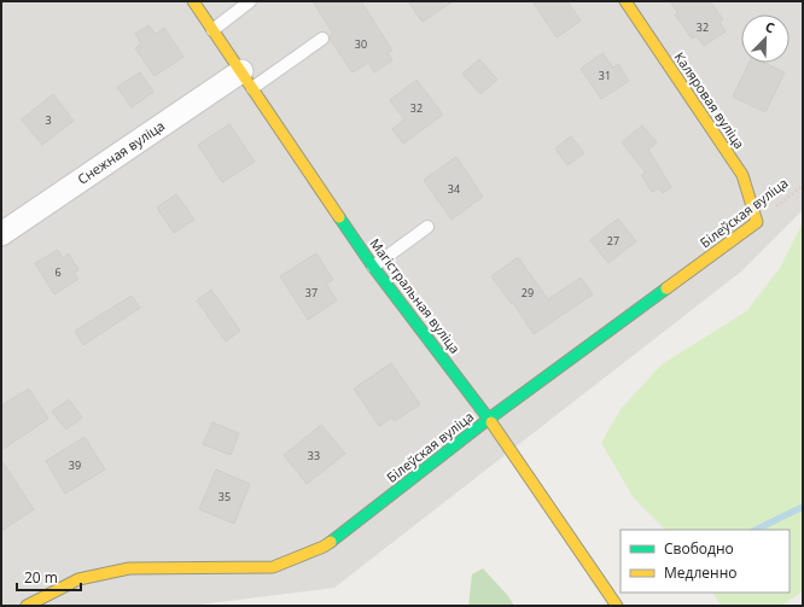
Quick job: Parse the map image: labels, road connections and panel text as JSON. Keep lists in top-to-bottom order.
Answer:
{
  "streets": {
    "street": [
      "Каляровая вуліца",
      "Снежная вуліца",
      "Білеўская вуліца",
      "Магістральная вуліца"
    ]
  },
  "crossings": [
    ["Каляровая вуліца", "Білеўская вуліца"],
    ["Снежная вуліца", "Магістральная вуліца"],
    ["Білеўская вуліца", "Магістральная вуліца"]
  ],
  "house_numbers": [
    "32",
    "30",
    "31",
    "32",
    "3",
    "34",
    "27",
    "6",
    "37",
    "29",
    "33",
    "39",
    "35"
  ],
  "legend": ["Свободно", "Медленно"],
  "scale_bar": "20 m",
  "north": "top right"
}
